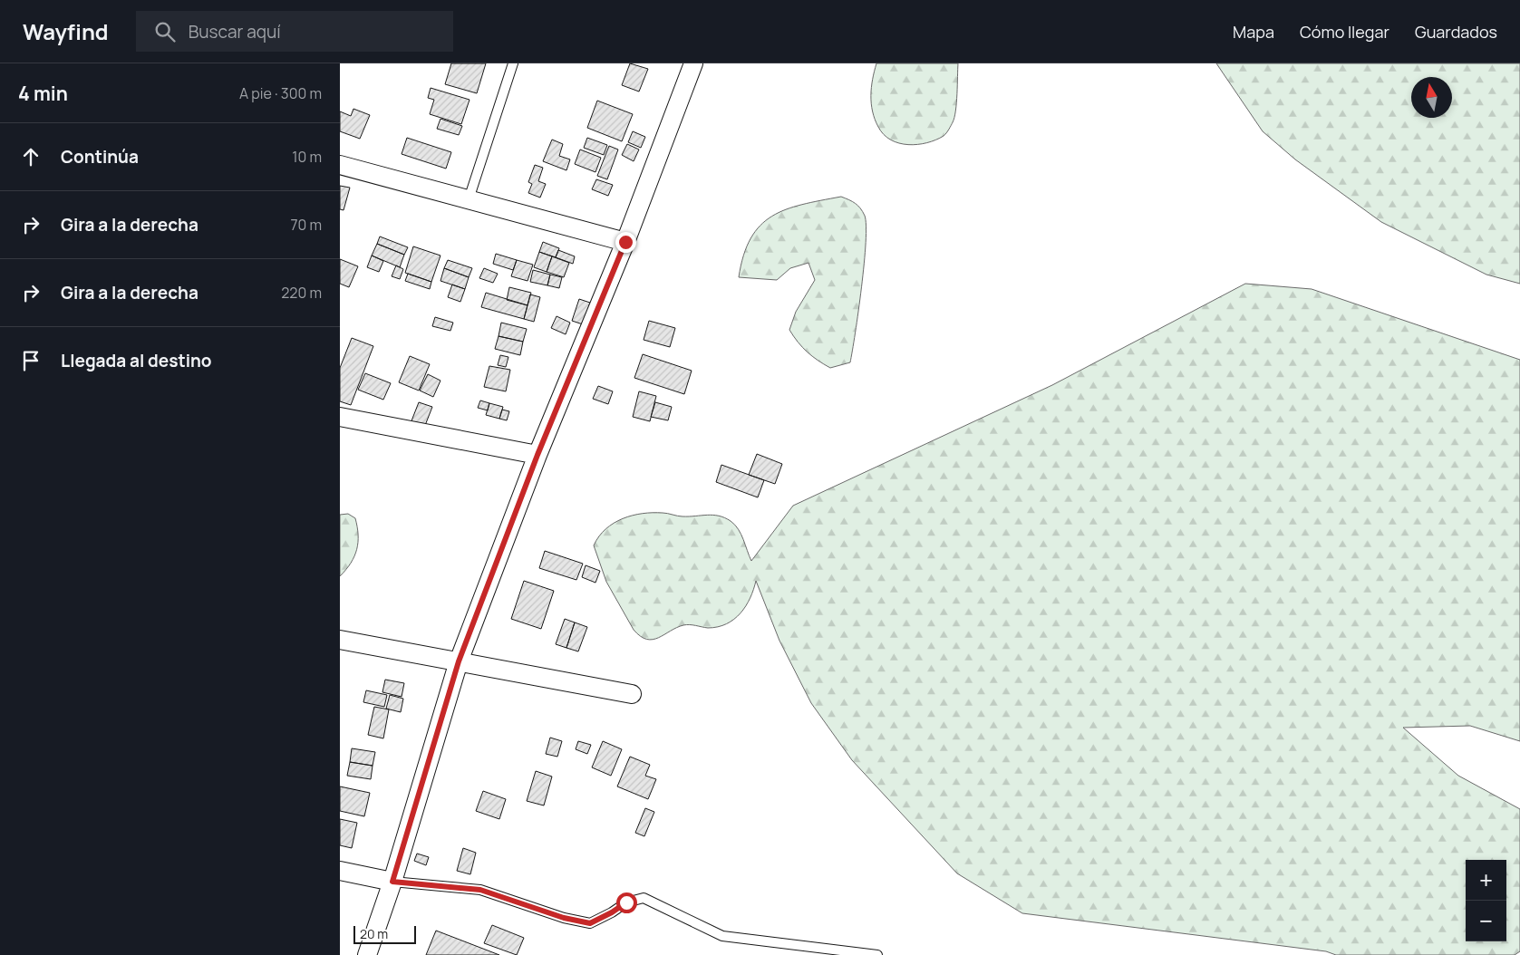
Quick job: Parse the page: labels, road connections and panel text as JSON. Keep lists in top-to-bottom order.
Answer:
{
  "scale_bar": "20 m",
  "north": "top",
  "page": {
    "header": "Wayfind",
    "search": "Buscar aquí",
    "nav": ["Mapa", "Cómo llegar", "Guardados"],
    "heading": ["4 min", "A pie · 300 m"],
    "list": [
      ["Continúa", "10 m"],
      ["Gira a la derecha", "70 m"],
      ["Gira a la derecha", "220 m"],
      "Llegada al destino"
    ],
    "map_buttons": ["+", "−"],
    "scale": "20 m"
  }
}
